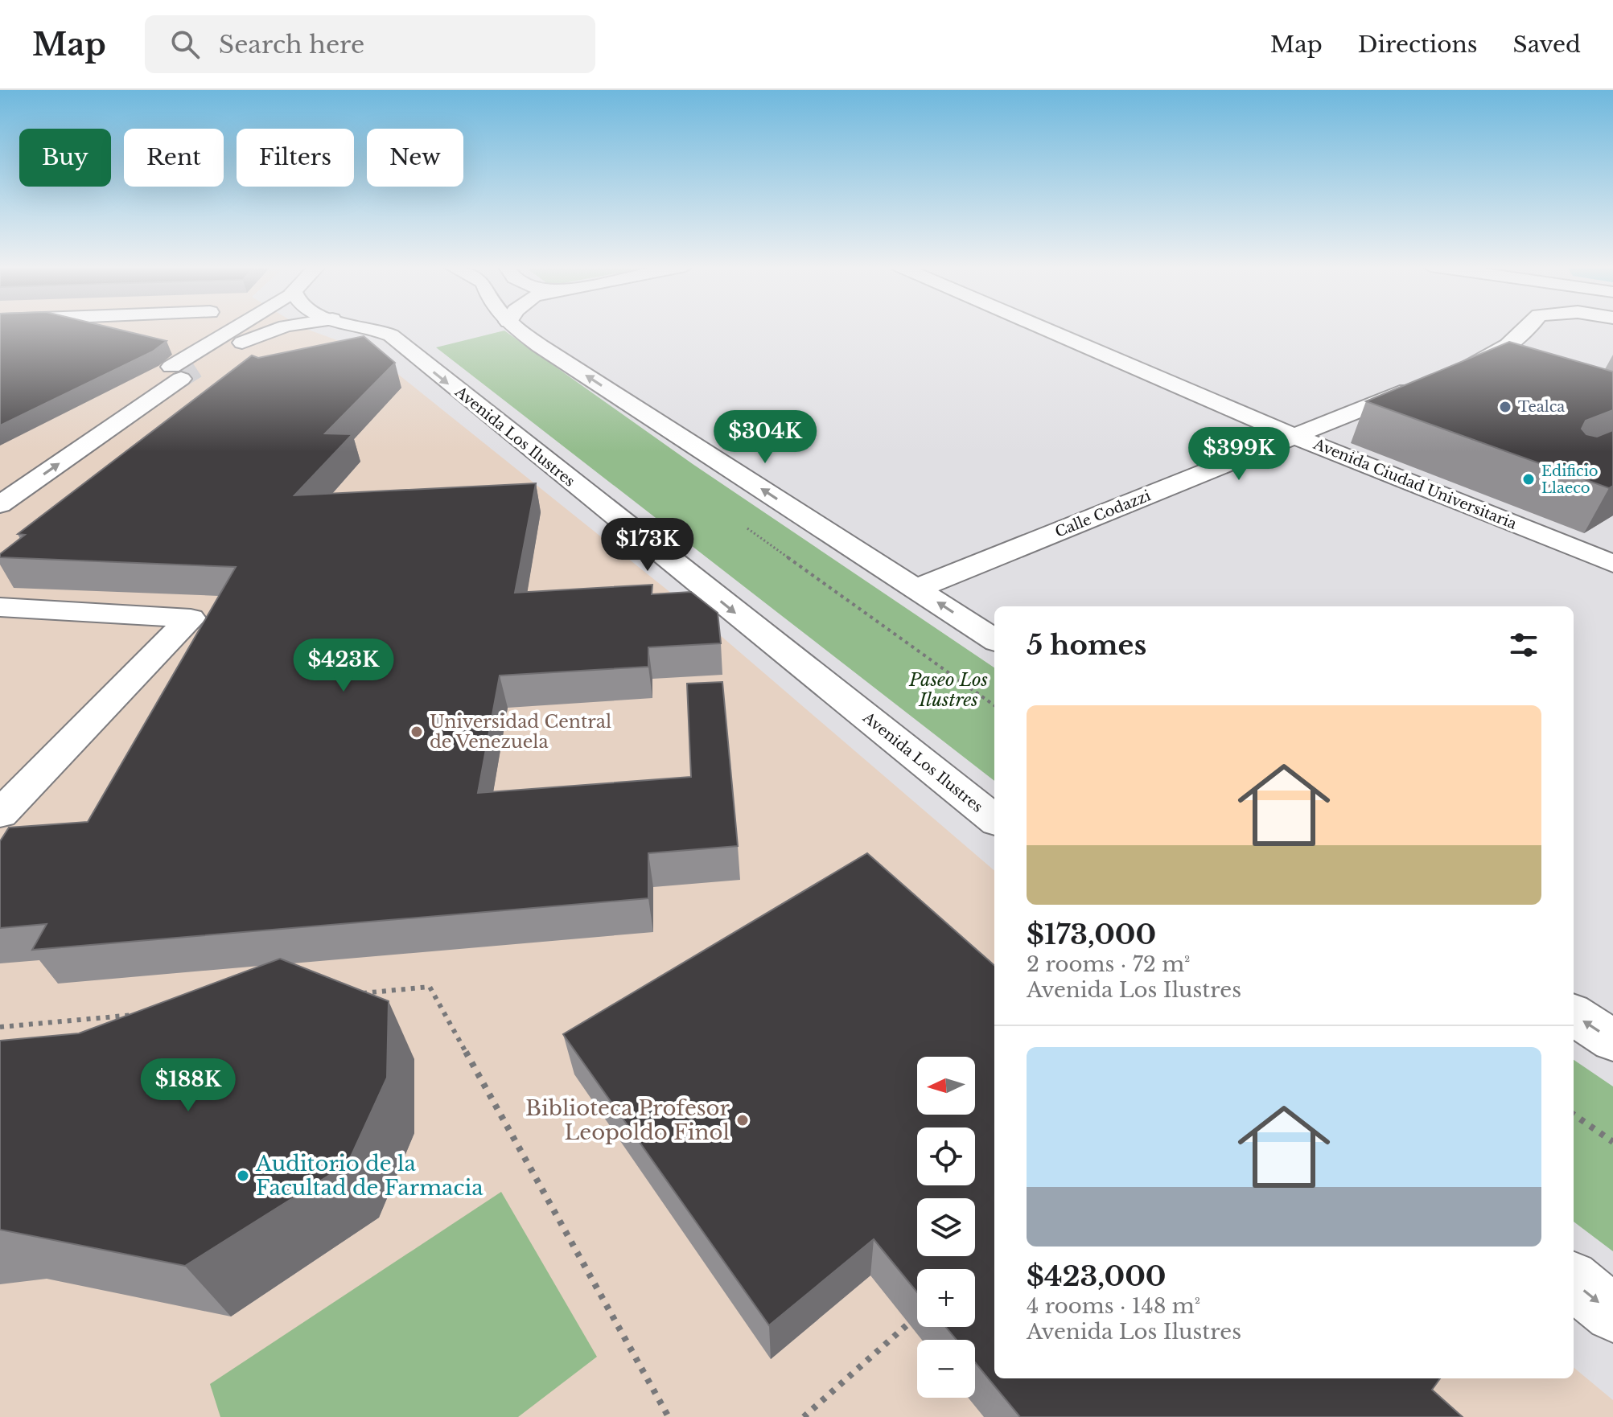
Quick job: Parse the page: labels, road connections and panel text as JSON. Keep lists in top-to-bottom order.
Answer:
{
  "streets": {
    "main road": ["Avenida Los Ilustres", "Avenida Ciudad Universitaria", "Calle Codazzi"]
  },
  "crossings": [
    ["Avenida Ciudad Universitaria", "Calle Codazzi"]
  ],
  "parks": ["Paseo Los Ilustres"],
  "places": [
    "Tealca",
    "Edificio Llaeco",
    "Universidad Central de Venezuela",
    "Biblioteca Profesor Leopoldo Finol",
    "Auditorio de la Facultad de Farmacia"
  ],
  "north": "left",
  "page": {
    "header": "Map",
    "search": "Search here",
    "nav": ["Map", "Directions", "Saved"],
    "chip": [
      "Buy",
      "Rent",
      "Filters",
      "New"
    ],
    "price": [
      "$304K",
      "$399K",
      "$173K",
      "$423K",
      "$188K"
    ],
    "heading": "5 homes",
    "list": [
      {
        "name": "$173,000",
        "note": "2 rooms · 72 m² · Avenida Los Ilustres"
      },
      {
        "name": "$423,000",
        "note": "4 rooms · 148 m² · Avenida Los Ilustres"
      }
    ],
    "map_buttons": ["+", "−"]
  }
}
